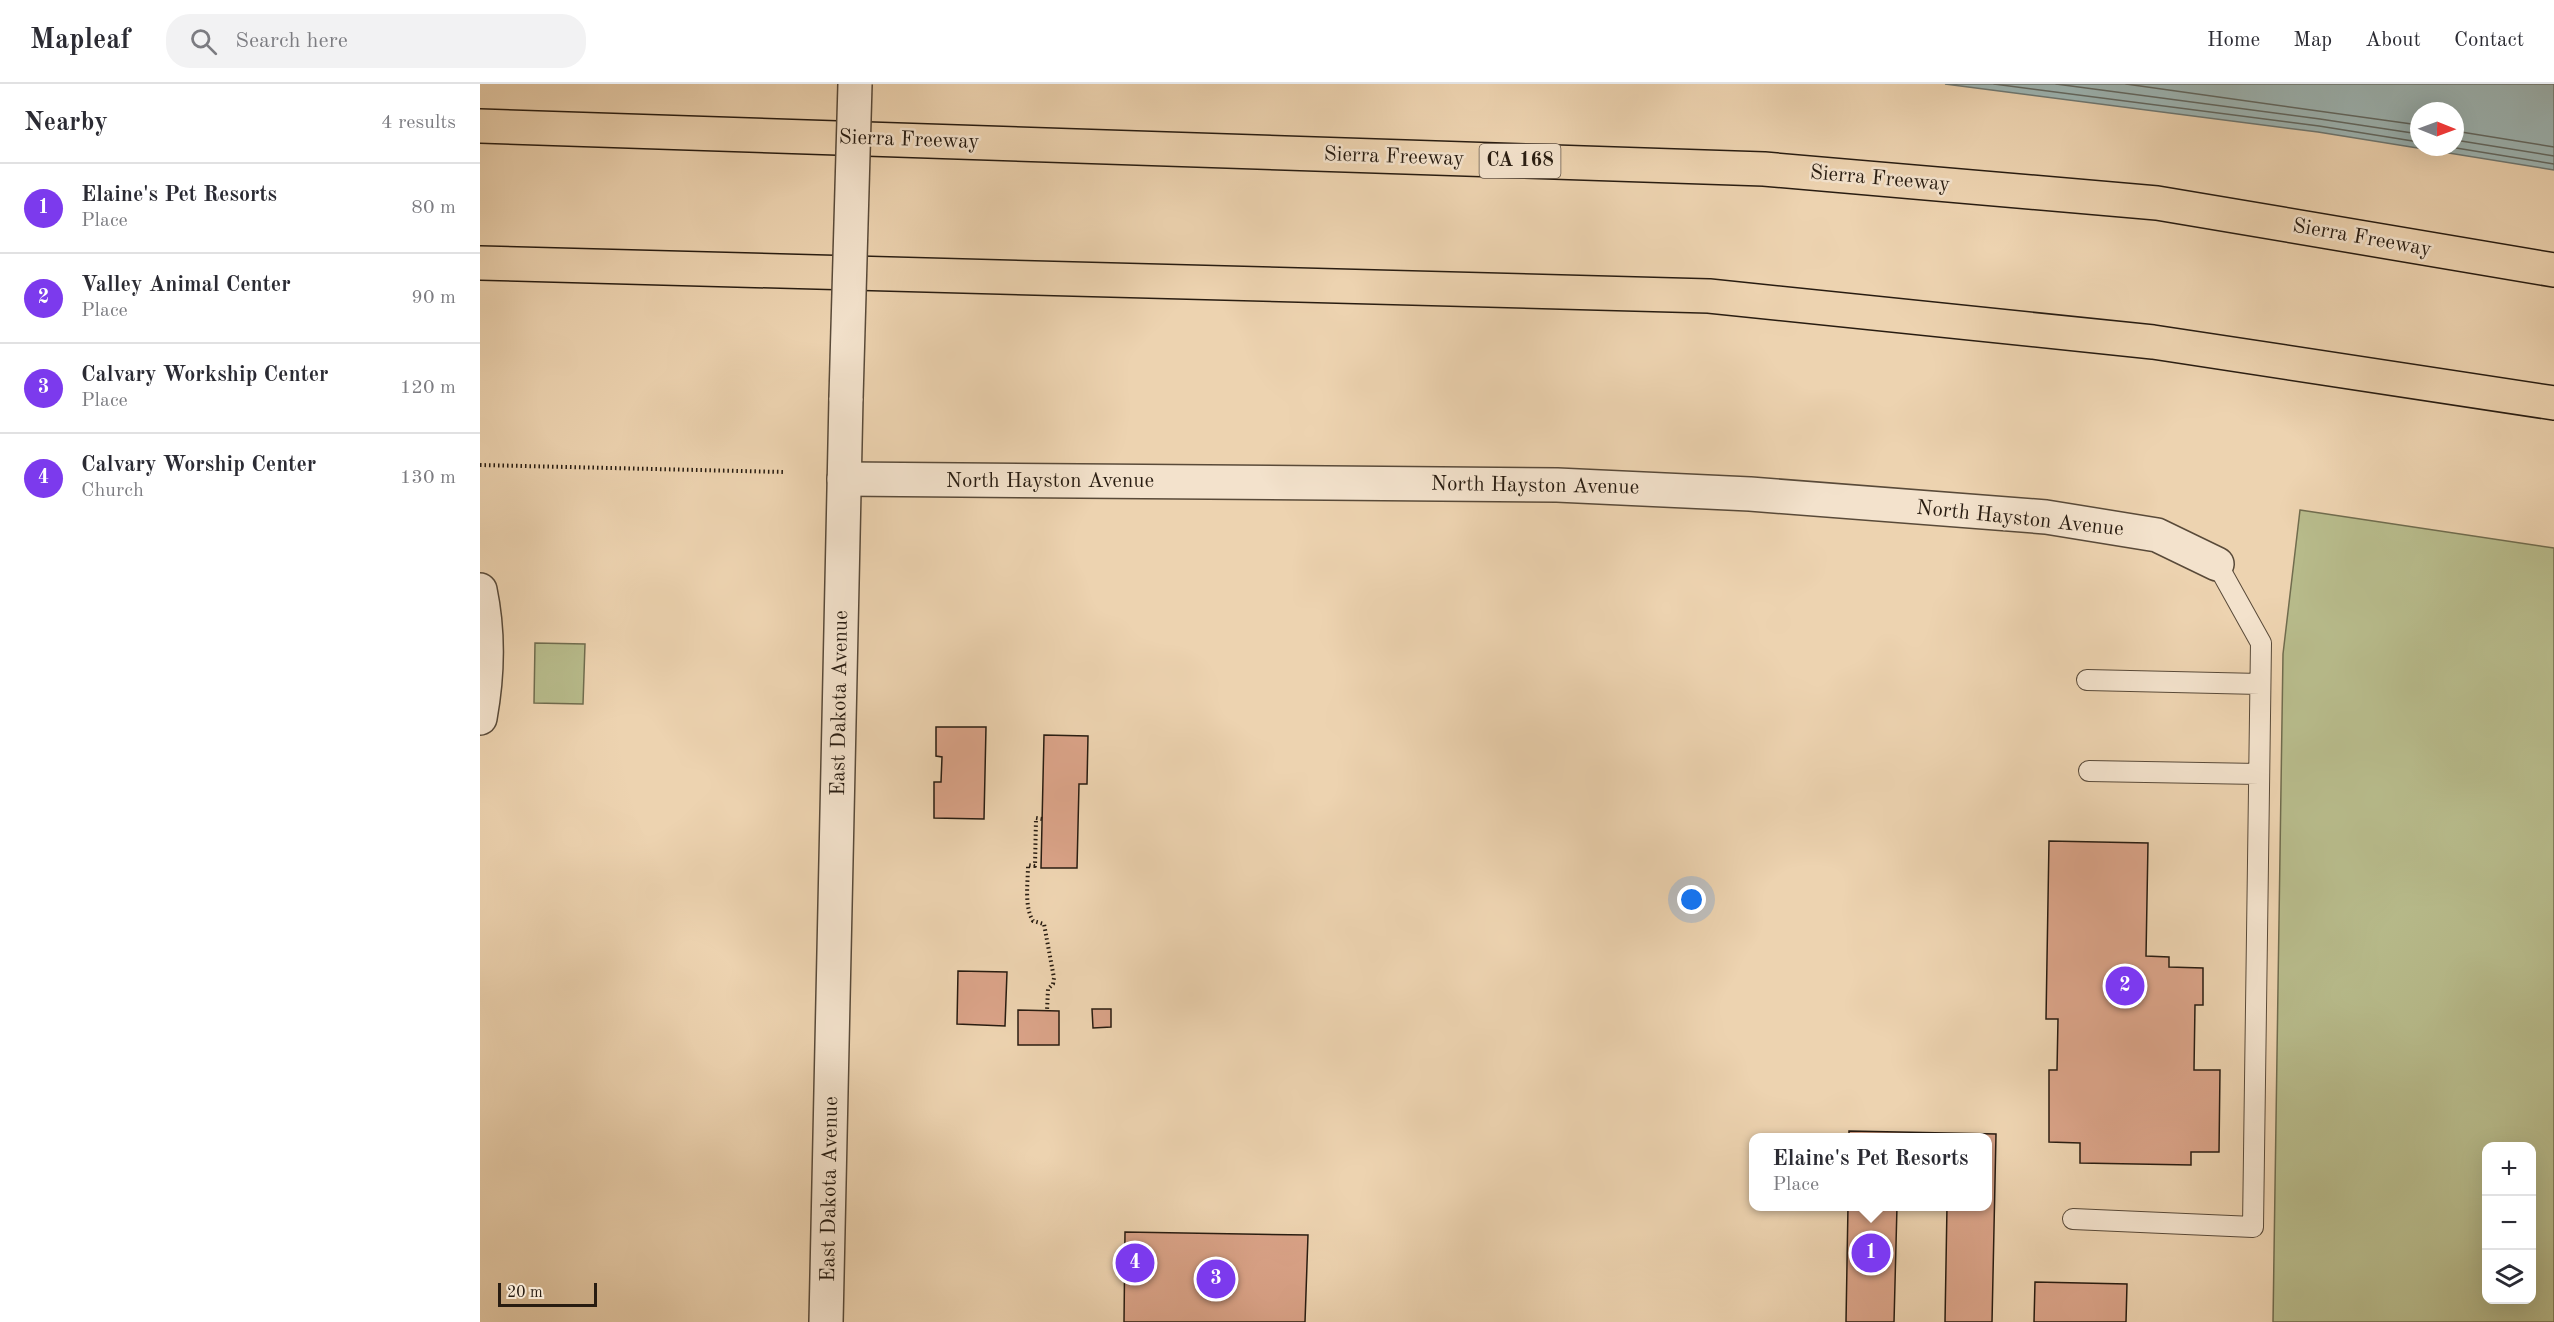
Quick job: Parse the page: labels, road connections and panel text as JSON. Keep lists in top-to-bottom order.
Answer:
{
  "streets": {
    "highway": ["Sierra Freeway", "CA 168"],
    "street": ["North Hayston Avenue", "East Dakota Avenue"]
  },
  "crossings": [
    ["North Hayston Avenue", "East Dakota Avenue"]
  ],
  "scale_bar": "20 m",
  "north": "right",
  "page": {
    "header": "Mapleaf",
    "search": "Search here",
    "nav": [
      "Home",
      "Map",
      "About",
      "Contact"
    ],
    "heading": ["Nearby", "4 results"],
    "list": [
      {
        "mark": "1",
        "name": "Elaine's Pet Resorts",
        "note": "Place",
        "value": "80 m"
      },
      {
        "mark": "2",
        "name": "Valley Animal Center",
        "note": "Place",
        "value": "90 m"
      },
      {
        "mark": "3",
        "name": "Calvary Workship Center",
        "note": "Place",
        "value": "120 m"
      },
      {
        "mark": "4",
        "name": "Calvary Worship Center",
        "note": "Church",
        "value": "130 m"
      }
    ],
    "pins": [
      "2",
      "1",
      "4",
      "3"
    ],
    "popup": ["Elaine's Pet Resorts", "Place"],
    "map_buttons": ["+", "−"],
    "scale": "20 m"
  }
}
